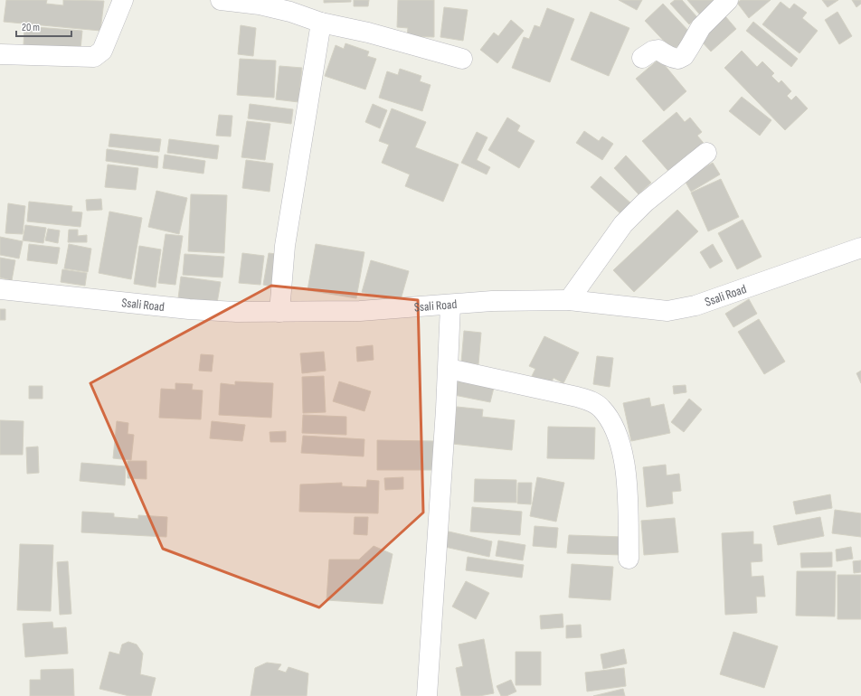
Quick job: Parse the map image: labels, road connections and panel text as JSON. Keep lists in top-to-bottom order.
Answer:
{
  "streets": {
    "street": ["Ssali Road"]
  },
  "scale_bar": "20 m"
}
